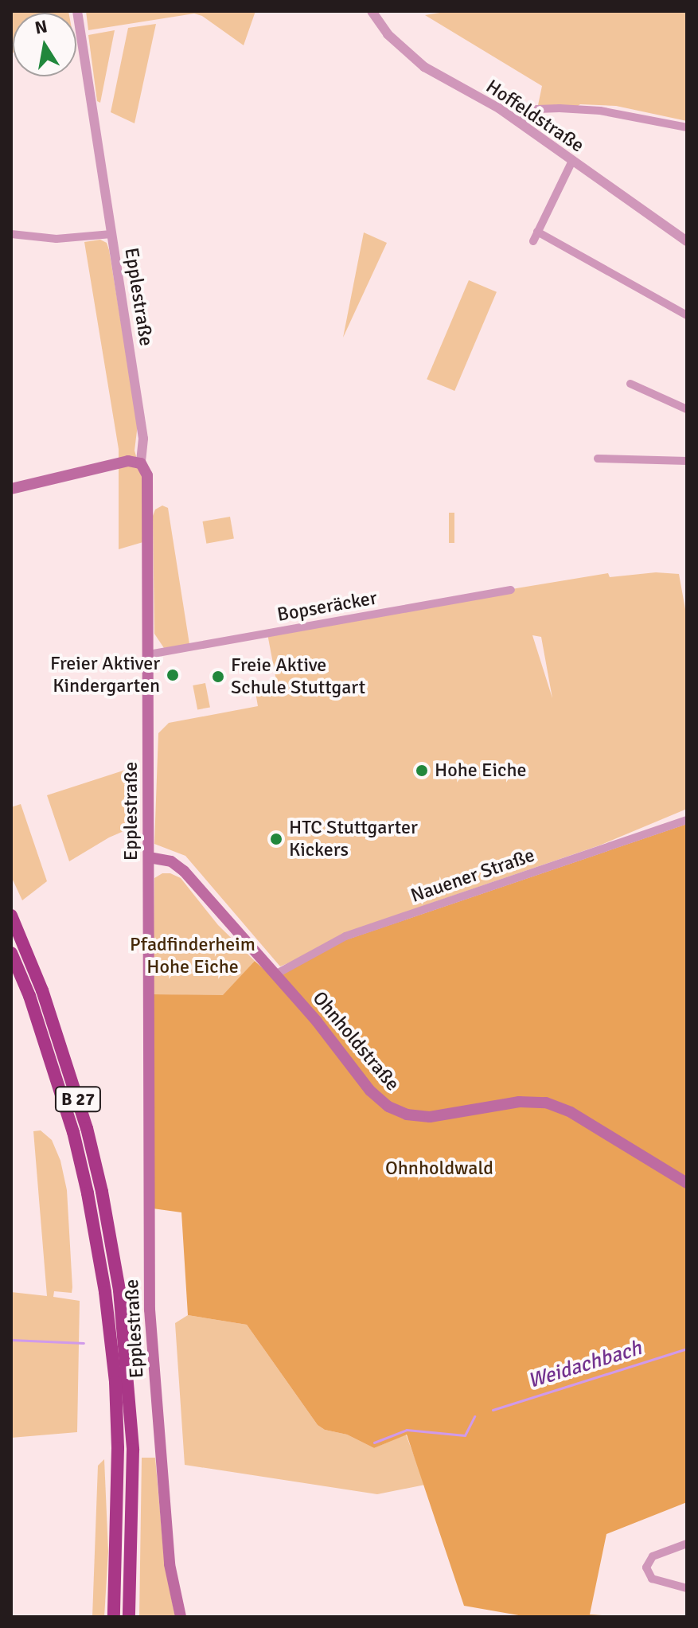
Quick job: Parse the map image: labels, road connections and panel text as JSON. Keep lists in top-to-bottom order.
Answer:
{
  "streets": {
    "highway": ["B 27"],
    "main road": ["Epplestraße", "Ohnholdstraße"],
    "street": ["Hoffeldstraße", "Bopseräcker", "Nauener Straße"]
  },
  "crossings": [
    ["Epplestraße", "Bopseräcker"],
    ["Epplestraße", "Ohnholdstraße"],
    ["Nauener Straße", "Ohnholdstraße"]
  ],
  "water": ["Weidachbach"],
  "parks": ["Pfadfinderheim Hohe Eiche", "Ohnholdwald"],
  "places": [
    "Freier Aktiver Kindergarten",
    "Freie Aktive Schule Stuttgart",
    "Hohe Eiche",
    "HTC Stuttgarter Kickers"
  ],
  "north": "top"
}
